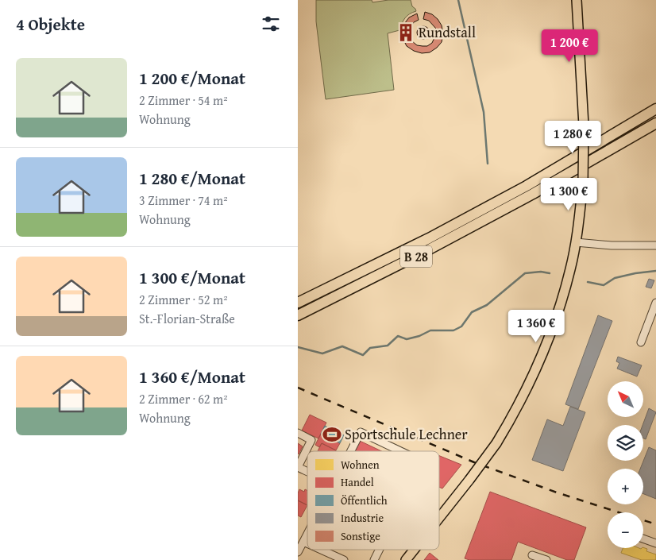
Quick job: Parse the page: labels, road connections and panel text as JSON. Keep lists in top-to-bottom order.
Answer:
{
  "streets": {
    "highway": ["B 28"]
  },
  "places": {
    "building": ["Rundstall"],
    "sports": ["Sportschule Lechner"]
  },
  "legend": [
    "Wohnen",
    "Handel",
    "Öffentlich",
    "Industrie",
    "Sonstige"
  ],
  "north": "top left",
  "page": {
    "heading": "4 Objekte",
    "price": [
      "1 200 €",
      "1 280 €",
      "1 300 €",
      "1 360 €"
    ],
    "list": [
      {
        "name": "1 200 €/Monat",
        "note": "2 Zimmer · 54 m² · Wohnung"
      },
      {
        "name": "1 280 €/Monat",
        "note": "3 Zimmer · 74 m² · Wohnung"
      },
      {
        "name": "1 300 €/Monat",
        "note": "2 Zimmer · 52 m² · St.-Florian-Straße"
      },
      {
        "name": "1 360 €/Monat",
        "note": "2 Zimmer · 62 m² · Wohnung"
      }
    ],
    "map_buttons": ["+", "−"]
  }
}
